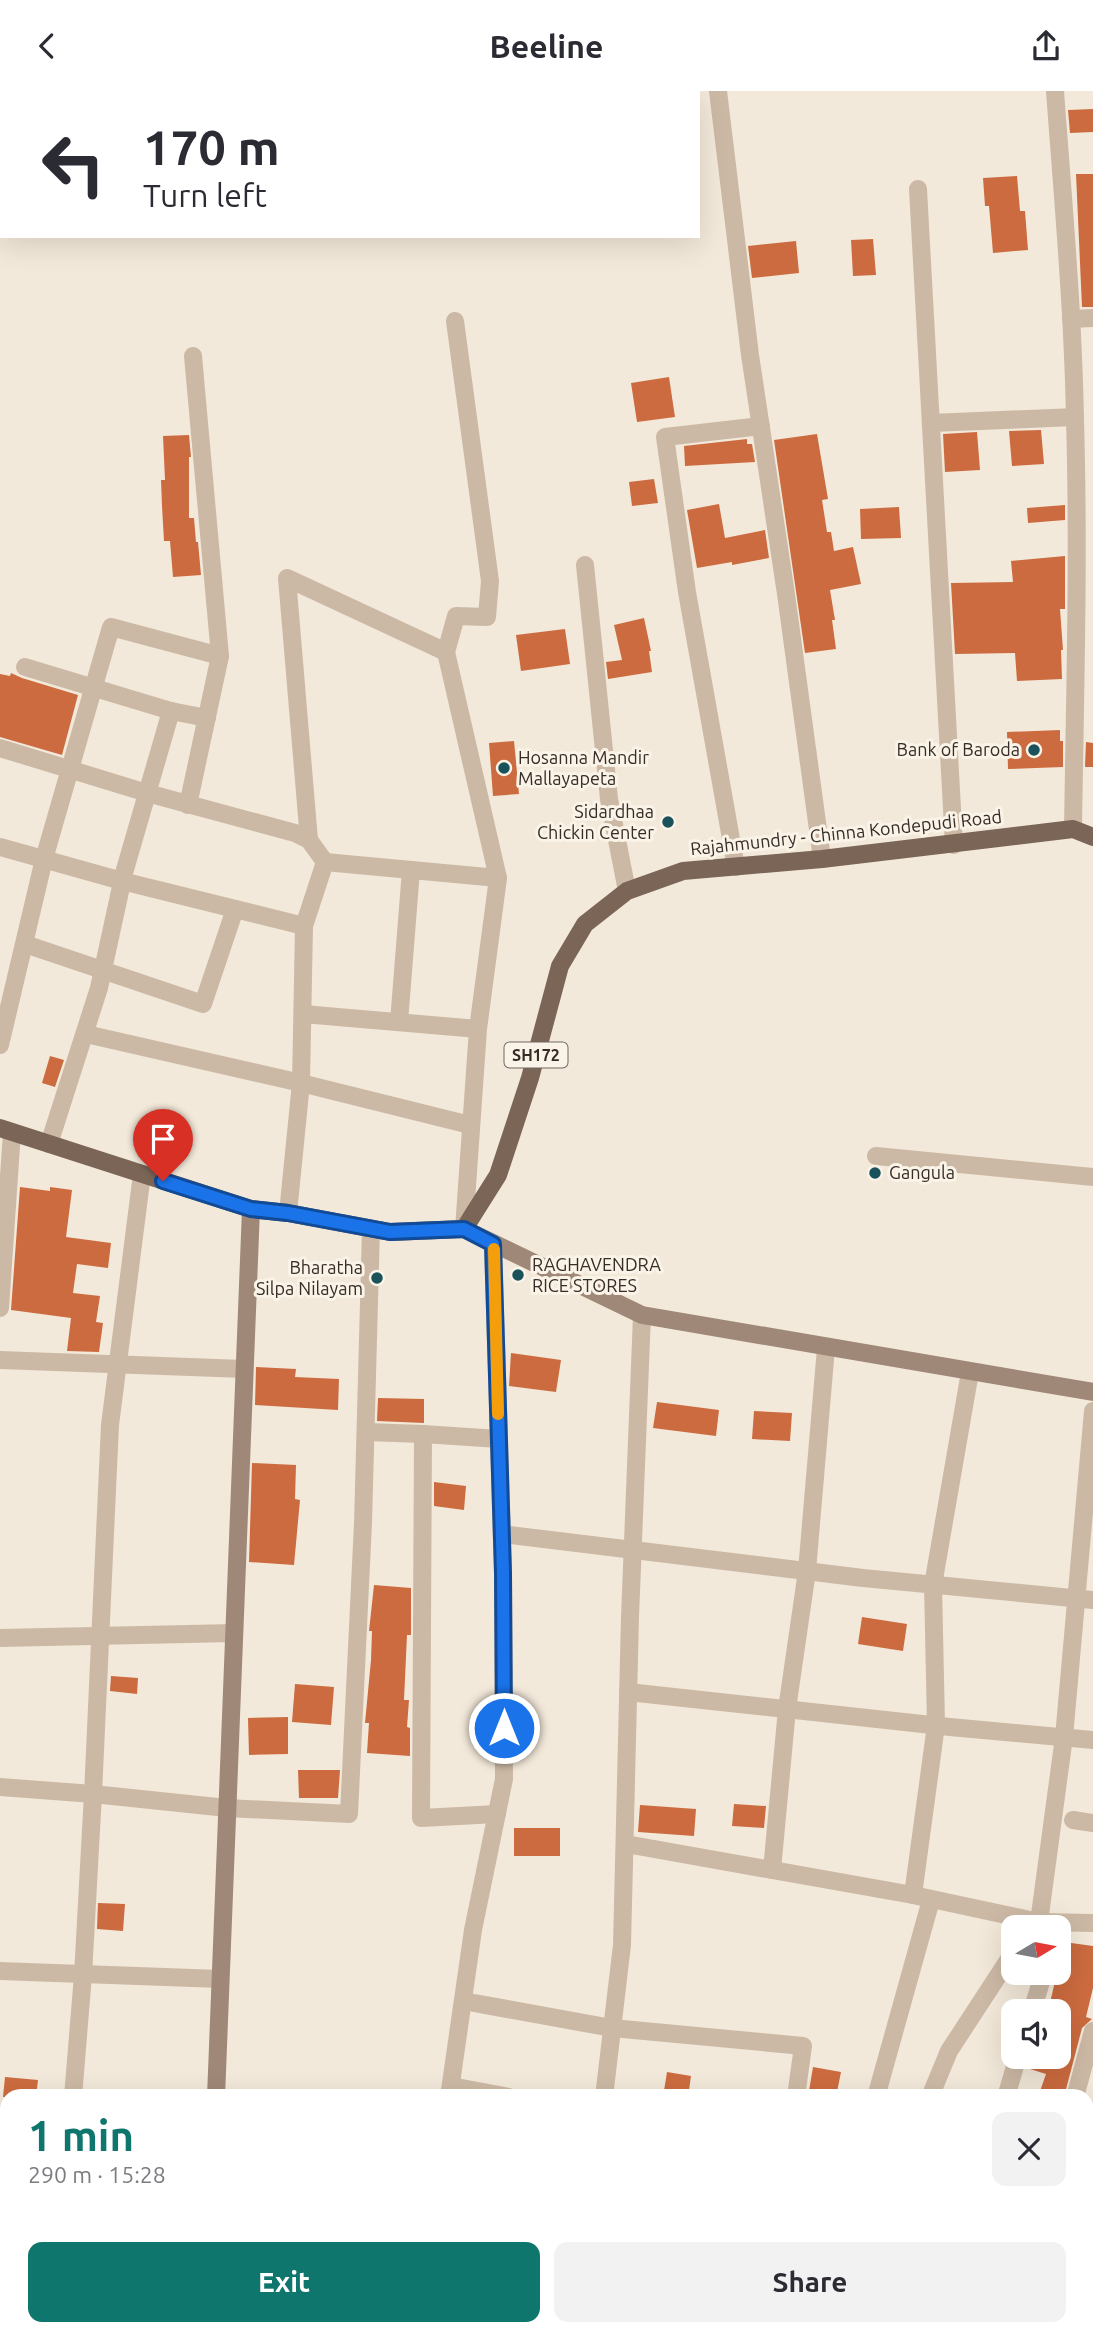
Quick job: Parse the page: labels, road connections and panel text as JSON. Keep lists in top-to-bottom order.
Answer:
{
  "streets": {
    "main road": ["Rajahmundry - Chinna Kondepudi Road", "SH172"]
  },
  "places": [
    "Bank of Baroda",
    "Hosanna Mandir Mallayapeta",
    "Sidardhaa Chickin Center",
    "Gangula",
    "RAGHAVENDRA RICE STORES",
    "Bharatha Silpa Nilayam"
  ],
  "north": "right",
  "page": {
    "header": "Beeline",
    "turn": ["170 m", "Turn left"],
    "heading": ["1 min", "290 m · 15:28"],
    "buttons": ["Exit", "Share"]
  }
}
